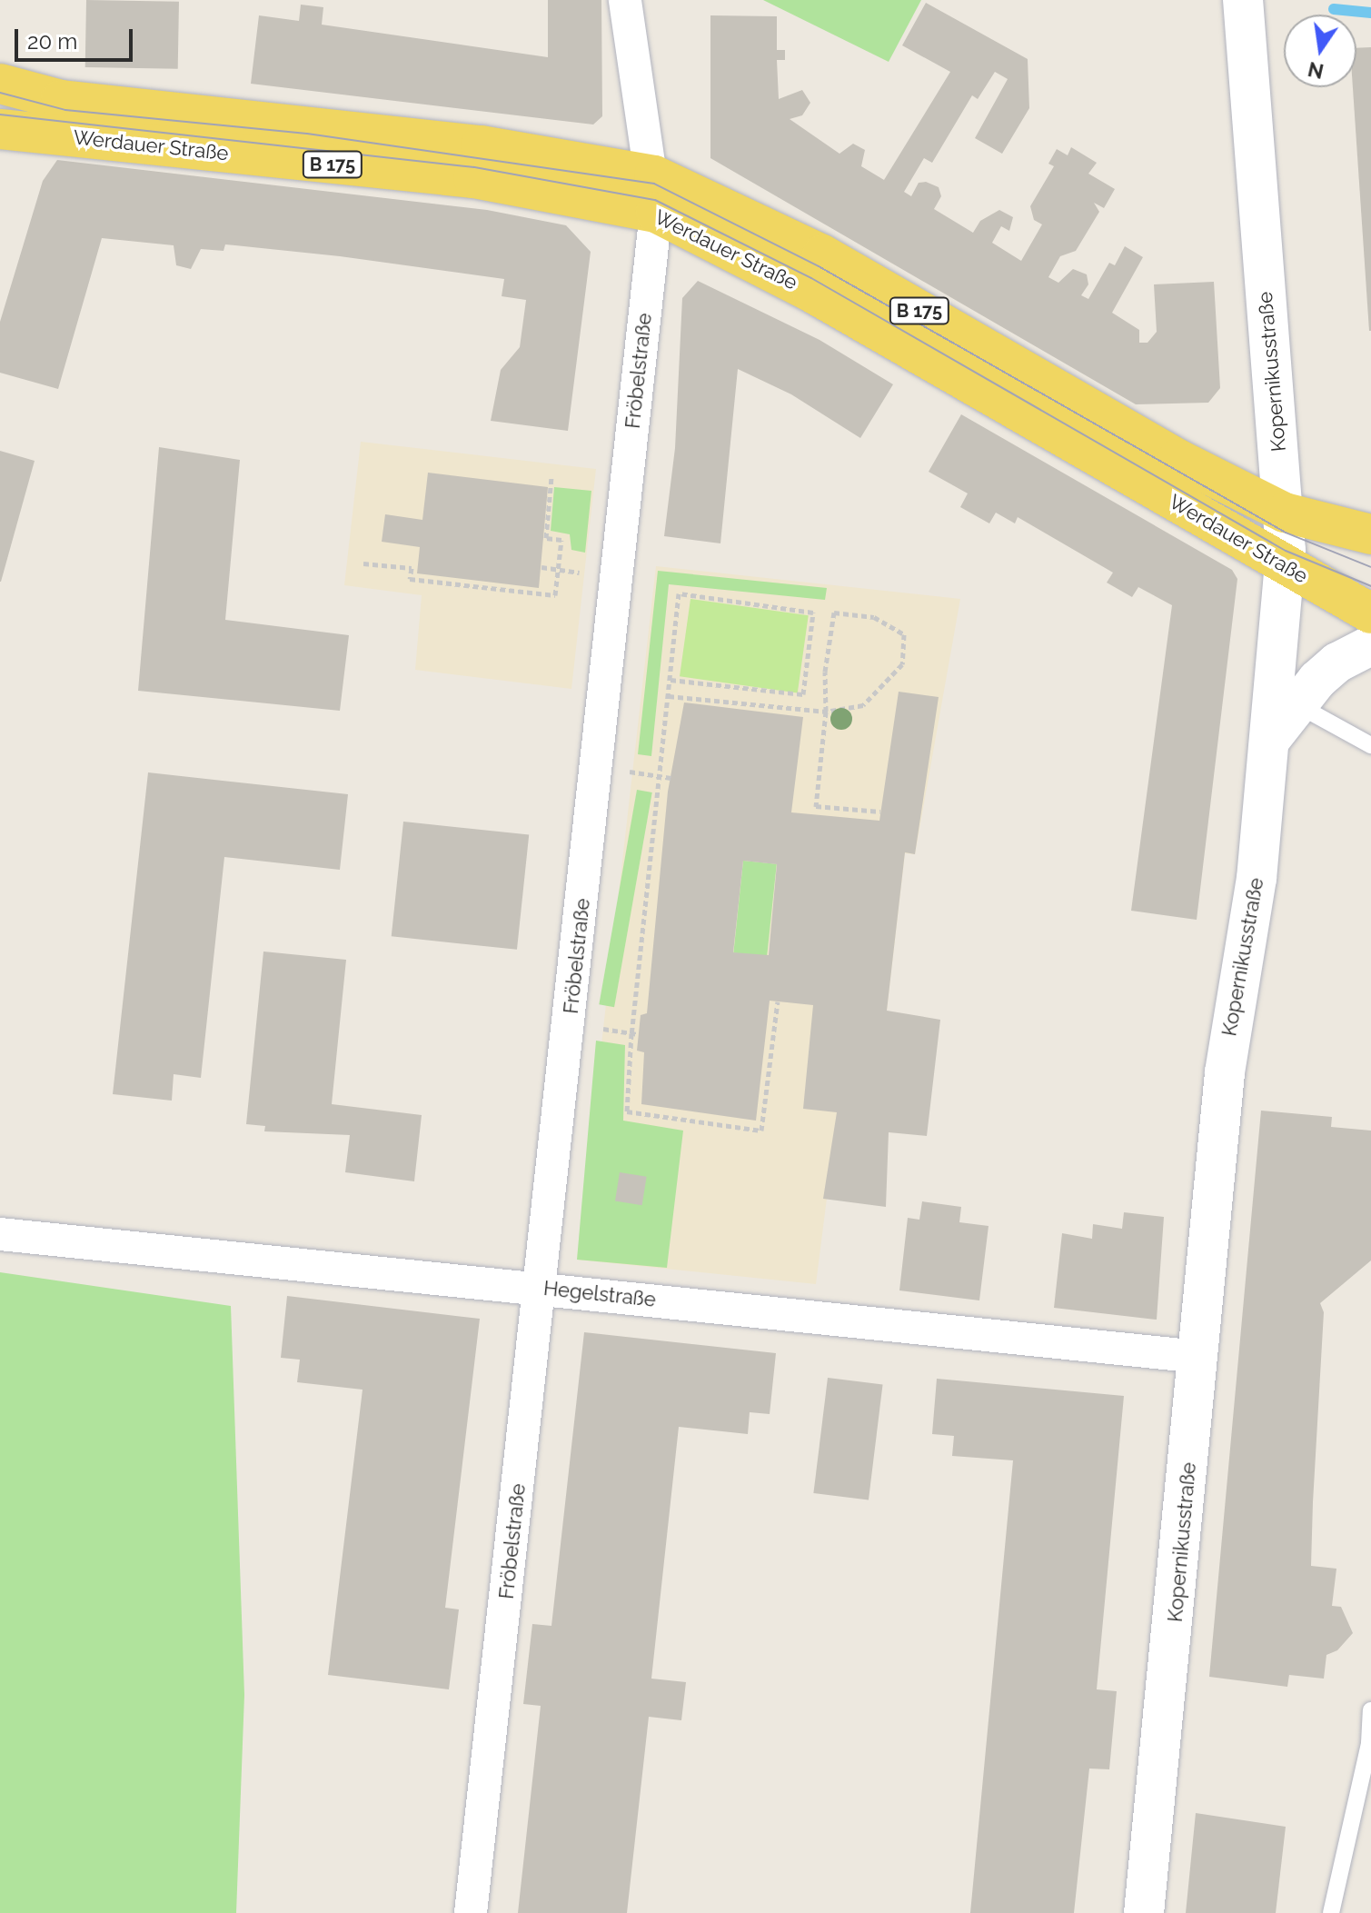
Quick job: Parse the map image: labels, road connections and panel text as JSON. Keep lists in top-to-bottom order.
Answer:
{
  "streets": {
    "main road": ["Werdauer Straße", "B 175"],
    "street": ["Fröbelstraße", "Kopernikusstraße", "Hegelstraße"]
  },
  "crossings": [
    ["Werdauer Straße", "Fröbelstraße"],
    ["Werdauer Straße", "Kopernikusstraße"],
    ["Fröbelstraße", "Hegelstraße"],
    ["Kopernikusstraße", "Hegelstraße"]
  ],
  "scale_bar": "20 m",
  "north": "bottom"
}
